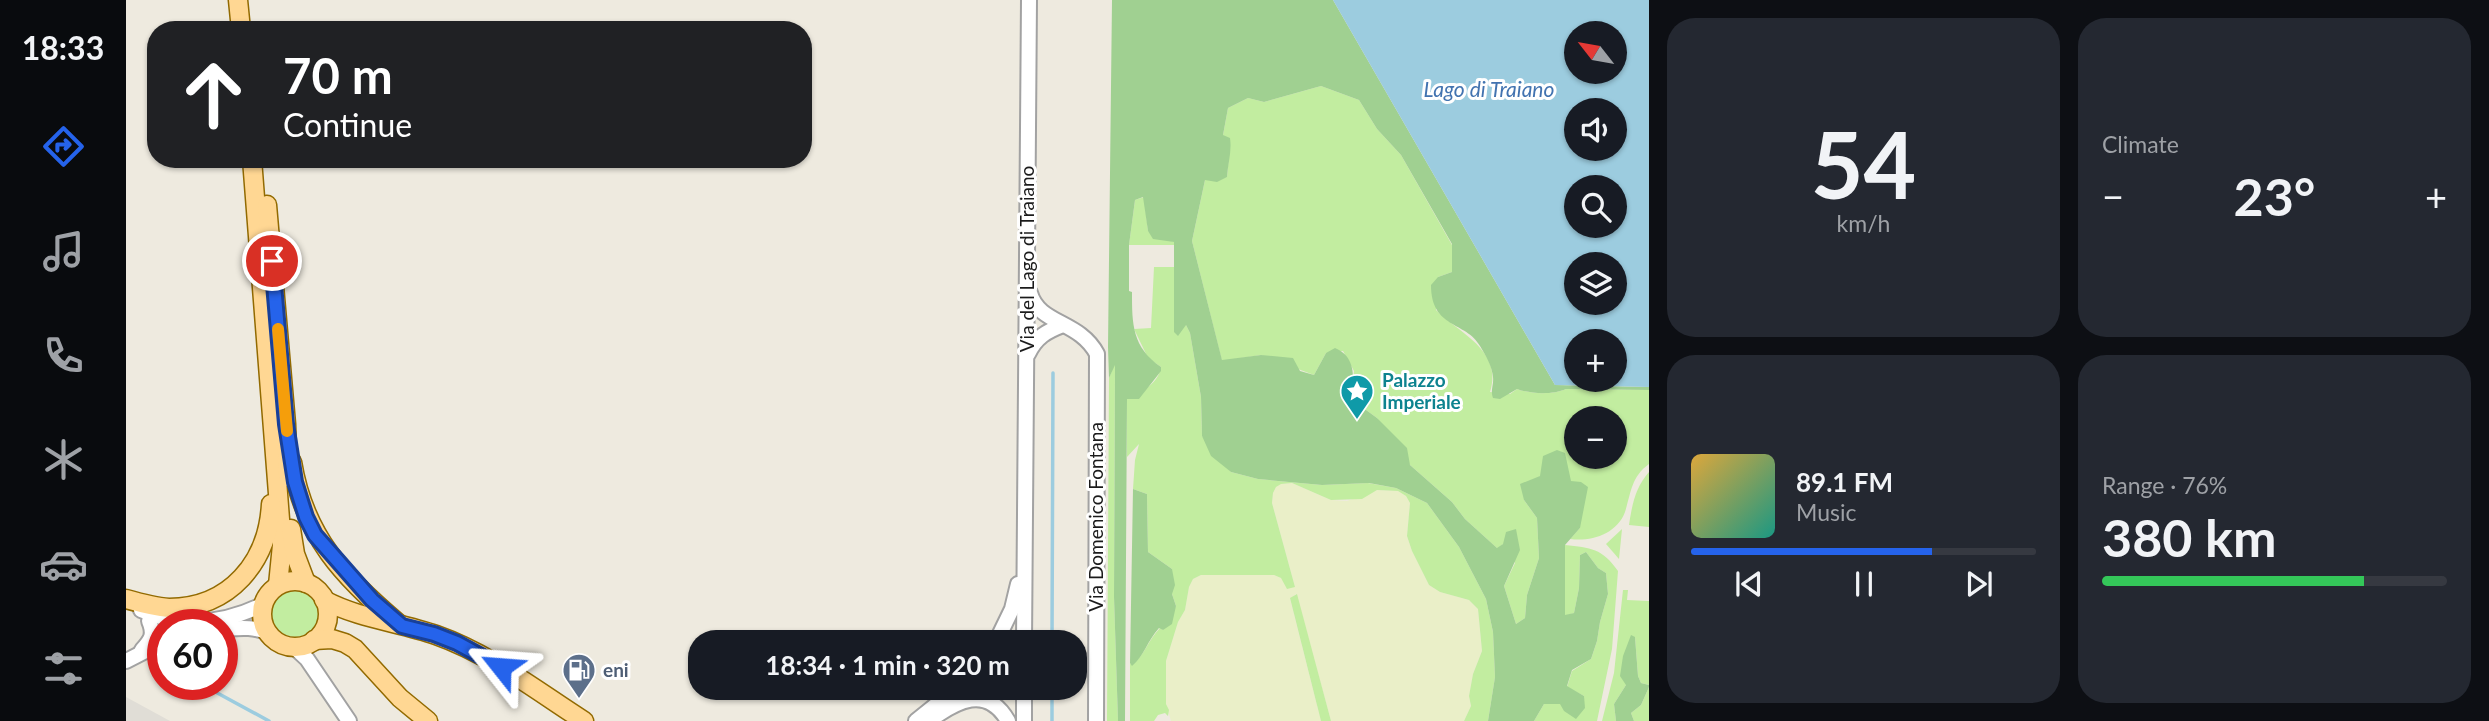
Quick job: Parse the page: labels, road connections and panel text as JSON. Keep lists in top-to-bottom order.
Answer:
{
  "streets": {
    "street": ["Via del Lago di Traiano", "Via Domenico Fontana"]
  },
  "water": ["Lago di Traiano"],
  "places": {
    "place": ["Palazzo Imperiale"],
    "fuel station": ["eni"]
  },
  "north": "top left",
  "page": {
    "tabs": "18:33",
    "tile": [
      ["54", "km/h"],
      "Climate",
      ["Range · 76%", "380 km"]
    ],
    "map_buttons": ["+", "−"],
    "turn": ["70 m", "Continue"],
    "heat": ["−", "23°", "+"],
    "song": ["89.1 FM", "Music"],
    "limit": "60",
    "trip": "18:34 · 1 min · 320 m"
  }
}
